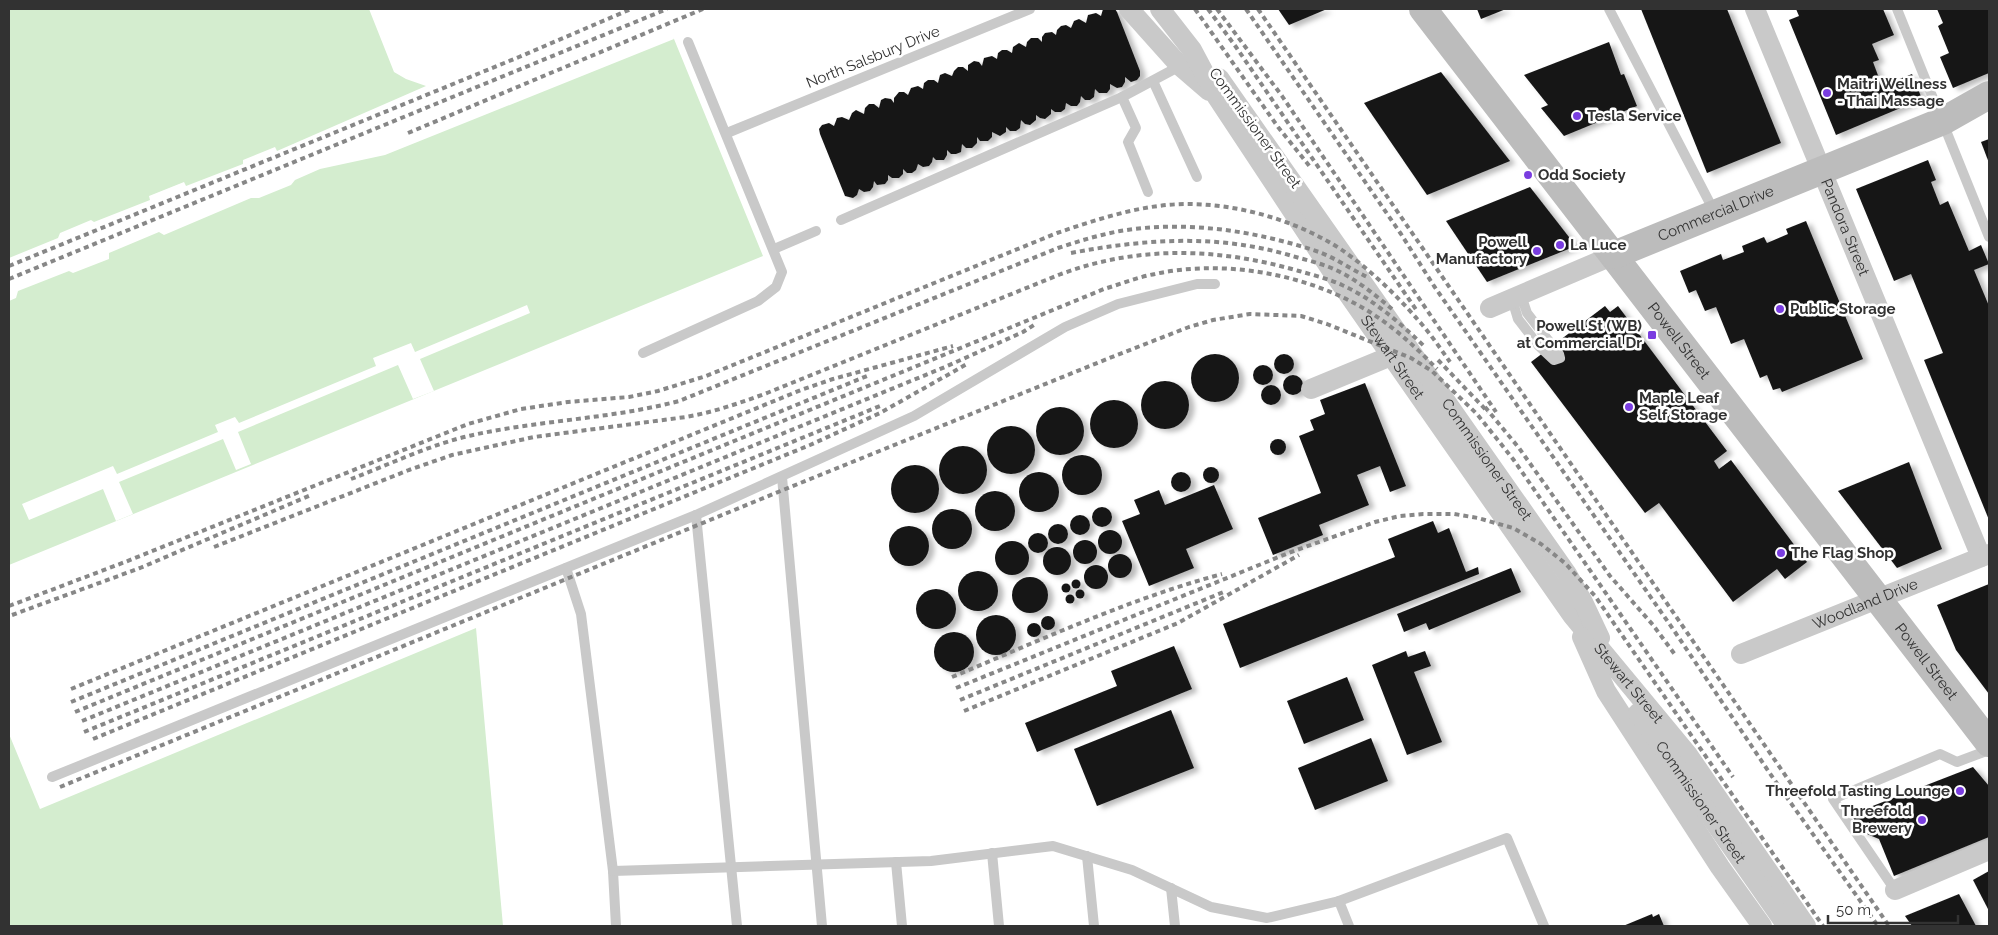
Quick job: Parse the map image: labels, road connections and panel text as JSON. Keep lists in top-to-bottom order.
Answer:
{
  "streets": {
    "main road": ["Commercial Drive", "Powell Street"],
    "street": [
      "Commissioner Street",
      "Pandora Street",
      "Stewart Street",
      "Woodland Drive"
    ],
    "lane": ["North Salsbury Drive"]
  },
  "crossings": [
    ["Commissioner Street", "Stewart Street"],
    ["Commercial Drive", "Pandora Street"],
    ["Commercial Drive", "Powell Street"],
    ["Pandora Street", "Woodland Drive"],
    ["Powell Street", "Woodland Drive"]
  ],
  "places": {
    "other": [
      "Maitri Wellness - Thai Massage",
      "Tesla Service",
      "Odd Society",
      "La Luce",
      "Powell Manufactory",
      "Public Storage",
      "Maple Leaf Self Storage",
      "The Flag Shop",
      "Threefold Tasting Lounge",
      "Threefold Brewery"
    ],
    "transit": ["Powell St (WB) at Commercial Dr"]
  },
  "scale_bar": "50 m"
}
